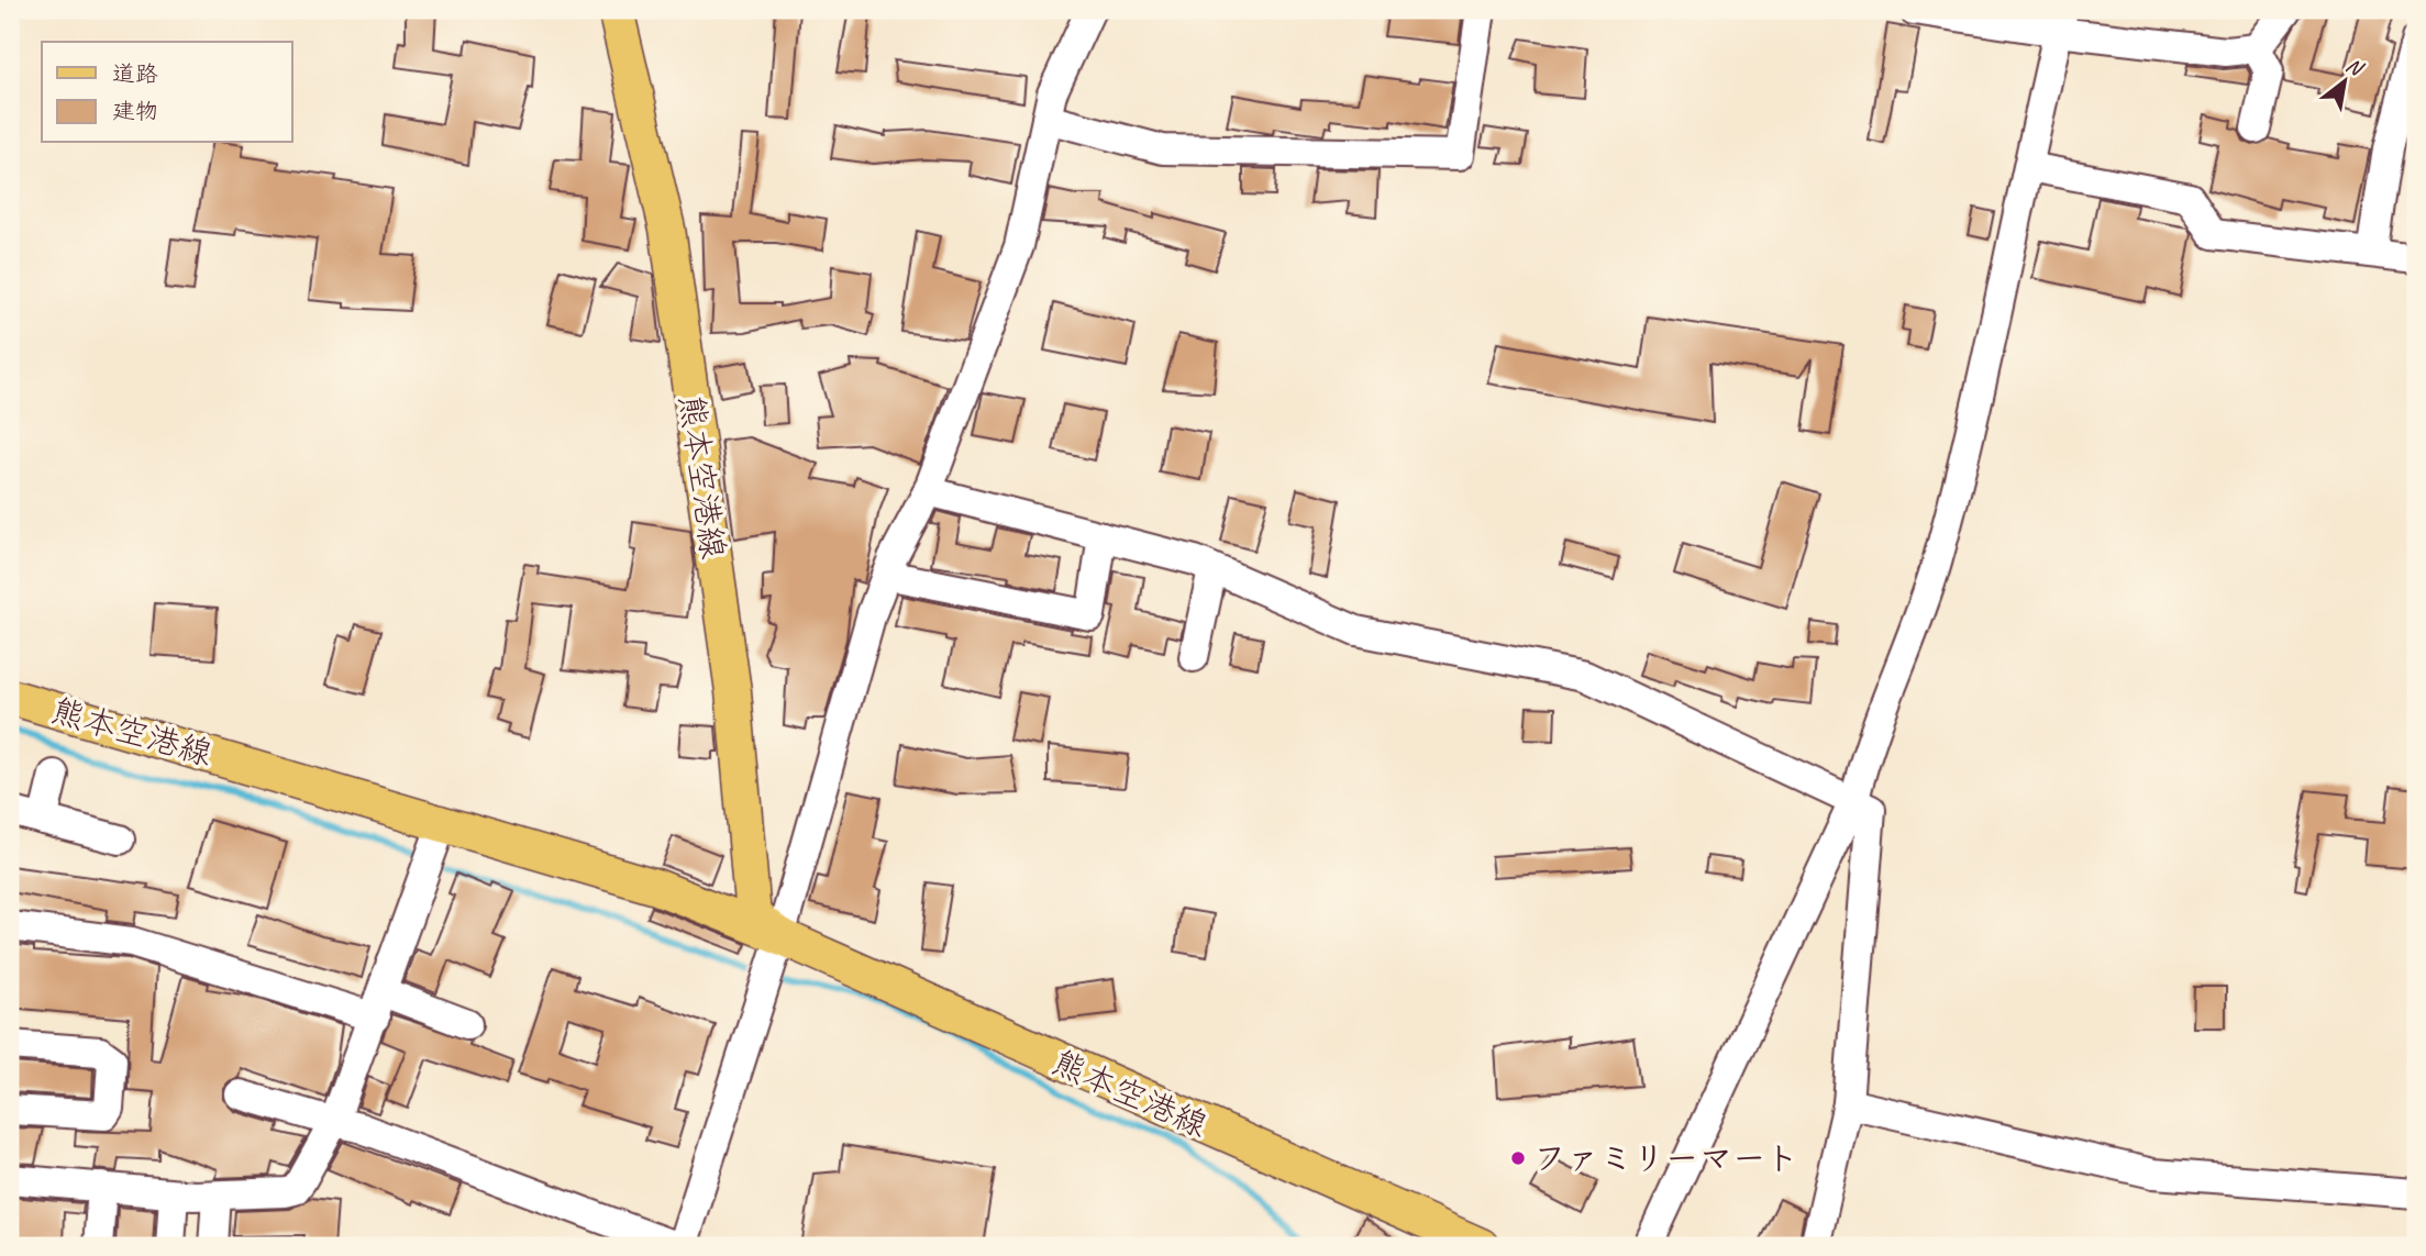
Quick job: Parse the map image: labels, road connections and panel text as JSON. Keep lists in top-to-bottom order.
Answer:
{
  "streets": {
    "main road": ["熊本空港線"]
  },
  "places": ["ファミリーマート"],
  "legend": ["道路", "建物"],
  "north": "top right"
}
